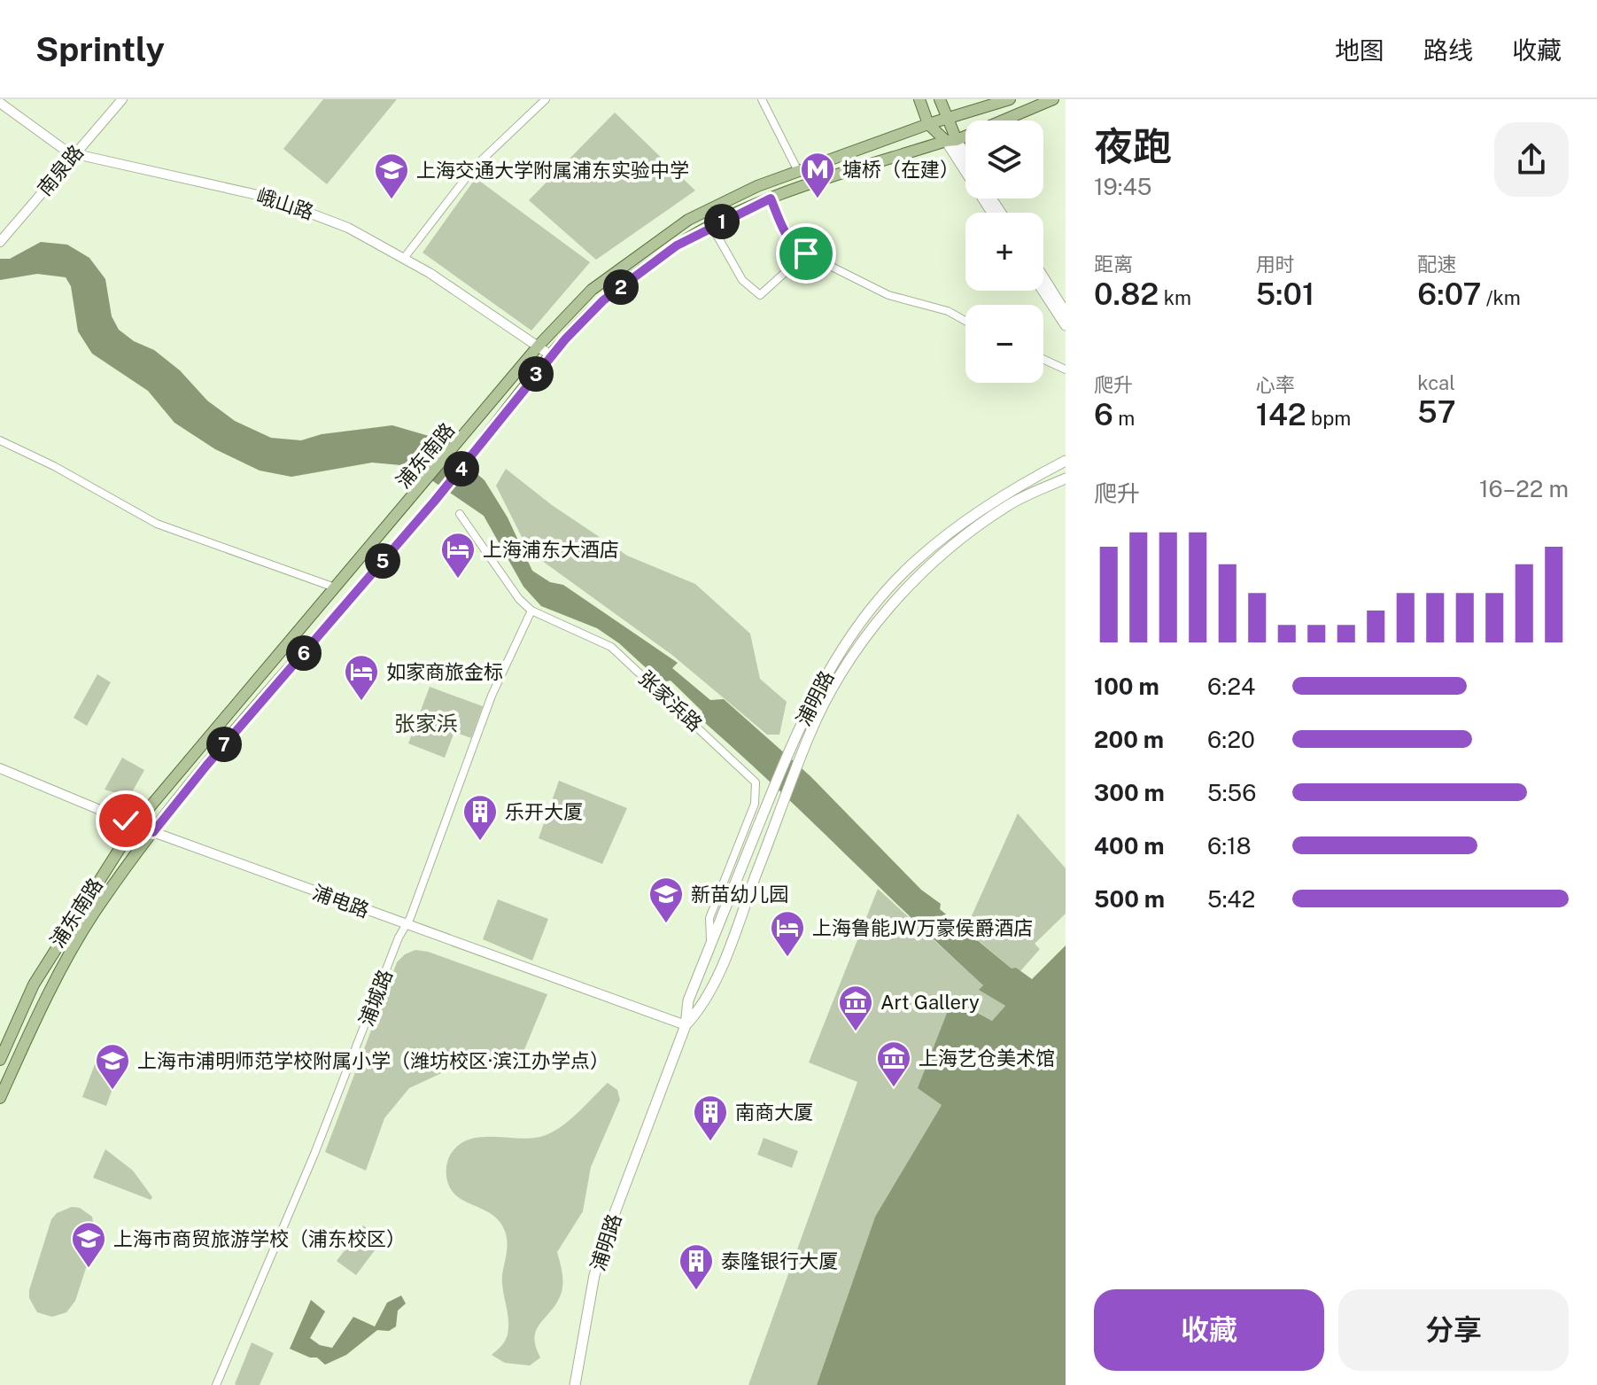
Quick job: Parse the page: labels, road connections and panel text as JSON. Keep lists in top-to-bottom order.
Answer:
{
  "streets": {
    "main road": ["浦东南路", "浦明路"],
    "street": [
      "南泉路",
      "峨山路",
      "张家浜路",
      "浦电路",
      "浦城路"
    ]
  },
  "crossings": [
    ["南泉路", "峨山路"],
    ["峨山路", "浦东南路"],
    ["浦东南路", "浦电路"],
    ["浦明路", "张家浜路"],
    ["浦明路", "浦电路"],
    ["张家浜路", "浦城路"],
    ["浦电路", "浦城路"]
  ],
  "districts": ["张家浜"],
  "places": {
    "metro station": ["塘桥（在建）"],
    "school or university": [
      "上海交通大学附属浦东实验中学",
      "新苗幼儿园",
      "上海市浦明师范学校附属小学（潍坊校区·滨江办学点）",
      "上海市商贸旅游学校（浦东校区）"
    ],
    "hotel": ["上海浦东大酒店", "如家商旅金标", "上海鲁能JW万豪侯爵酒店"],
    "building": ["乐开大厦", "南商大厦", "泰隆银行大厦"],
    "museum": ["Art Gallery", "上海艺仓美术馆"]
  },
  "page": {
    "header": "Sprintly",
    "nav": ["地图", "路线", "收藏"],
    "heading": ["夜跑", "19:45"],
    "map_buttons": ["+", "−"],
    "pins": [
      "1",
      "2",
      "3",
      "4",
      "5",
      "6",
      "7"
    ],
    "stats": [
      ["距离", "0.82 km"],
      ["用时", "5:01"],
      ["配速", "6:07 /km"],
      ["爬升", "6 m"],
      ["心率", "142 bpm"],
      ["kcal", "57"]
    ],
    "chart": ["爬升", "16–22 m"],
    "list": [
      {
        "name": "100 m",
        "note": "6:24"
      },
      {
        "name": "200 m",
        "note": "6:20"
      },
      {
        "name": "300 m",
        "note": "5:56"
      },
      {
        "name": "400 m",
        "note": "6:18"
      },
      {
        "name": "500 m",
        "note": "5:42"
      }
    ],
    "buttons": ["收藏", "分享"]
  }
}
